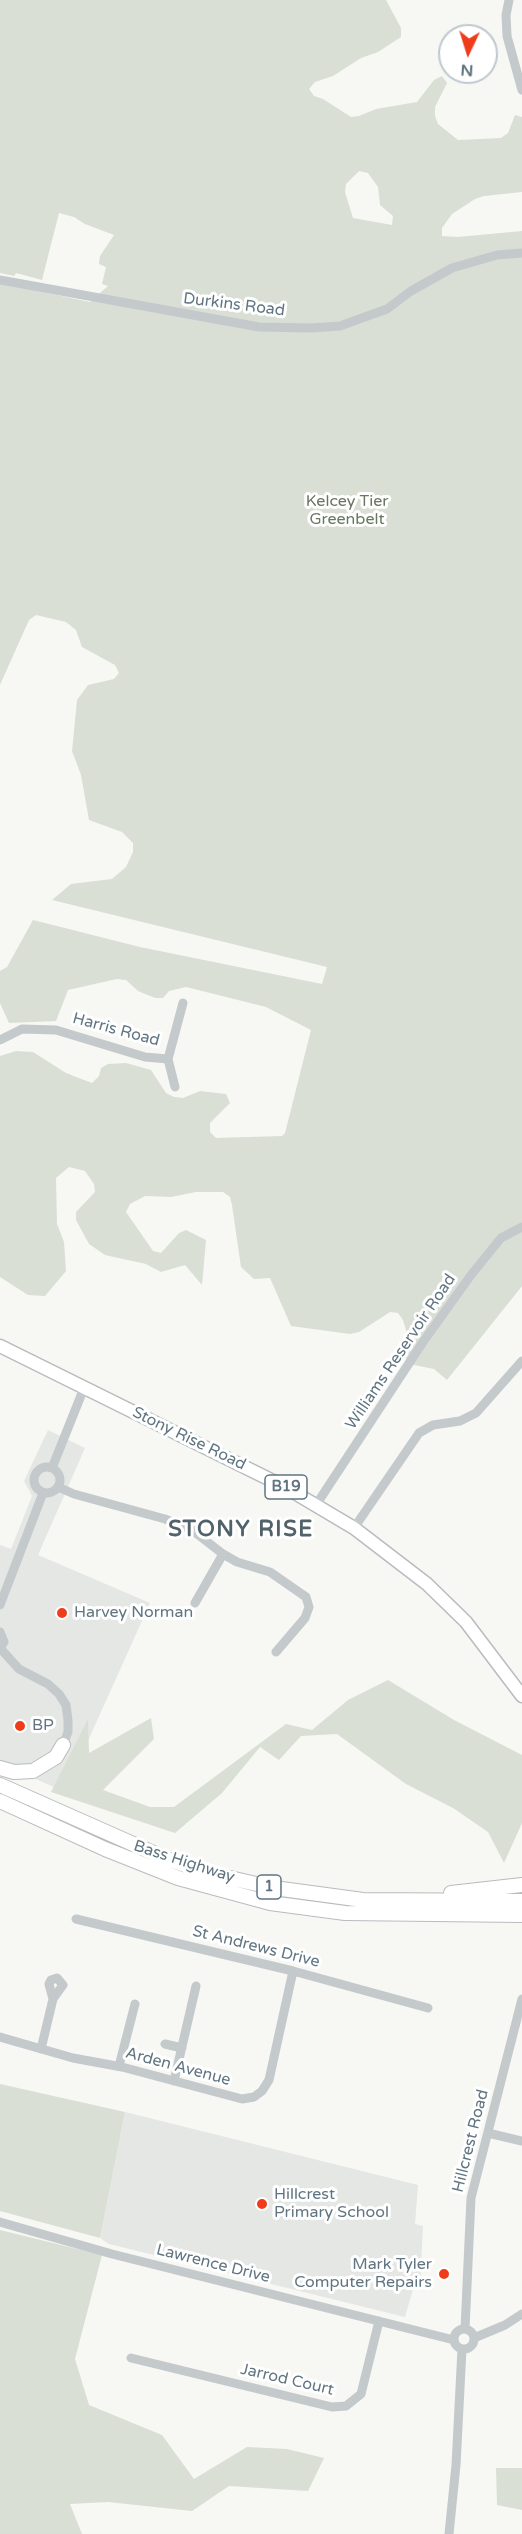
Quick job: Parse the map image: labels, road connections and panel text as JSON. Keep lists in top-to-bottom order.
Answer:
{
  "streets": {
    "highway": ["Bass Highway", "1"],
    "main road": ["Stony Rise Road", "B19"],
    "street": [
      "Durkins Road",
      "Harris Road",
      "Williams Reservoir Road",
      "St Andrews Drive",
      "Arden Avenue",
      "Hillcrest Road",
      "Lawrence Drive",
      "Jarrod Court"
    ]
  },
  "crossings": [
    ["Williams Reservoir Road", "Stony Rise Road"],
    ["St Andrews Drive", "Arden Avenue"],
    ["Hillcrest Road", "Lawrence Drive"],
    ["Lawrence Drive", "Jarrod Court"]
  ],
  "districts": ["STONY RISE"],
  "parks": ["Kelcey Tier Greenbelt"],
  "places": [
    "Harvey Norman",
    "BP",
    "Hillcrest Primary School",
    "Mark Tyler Computer Repairs"
  ],
  "north": "bottom"
}
